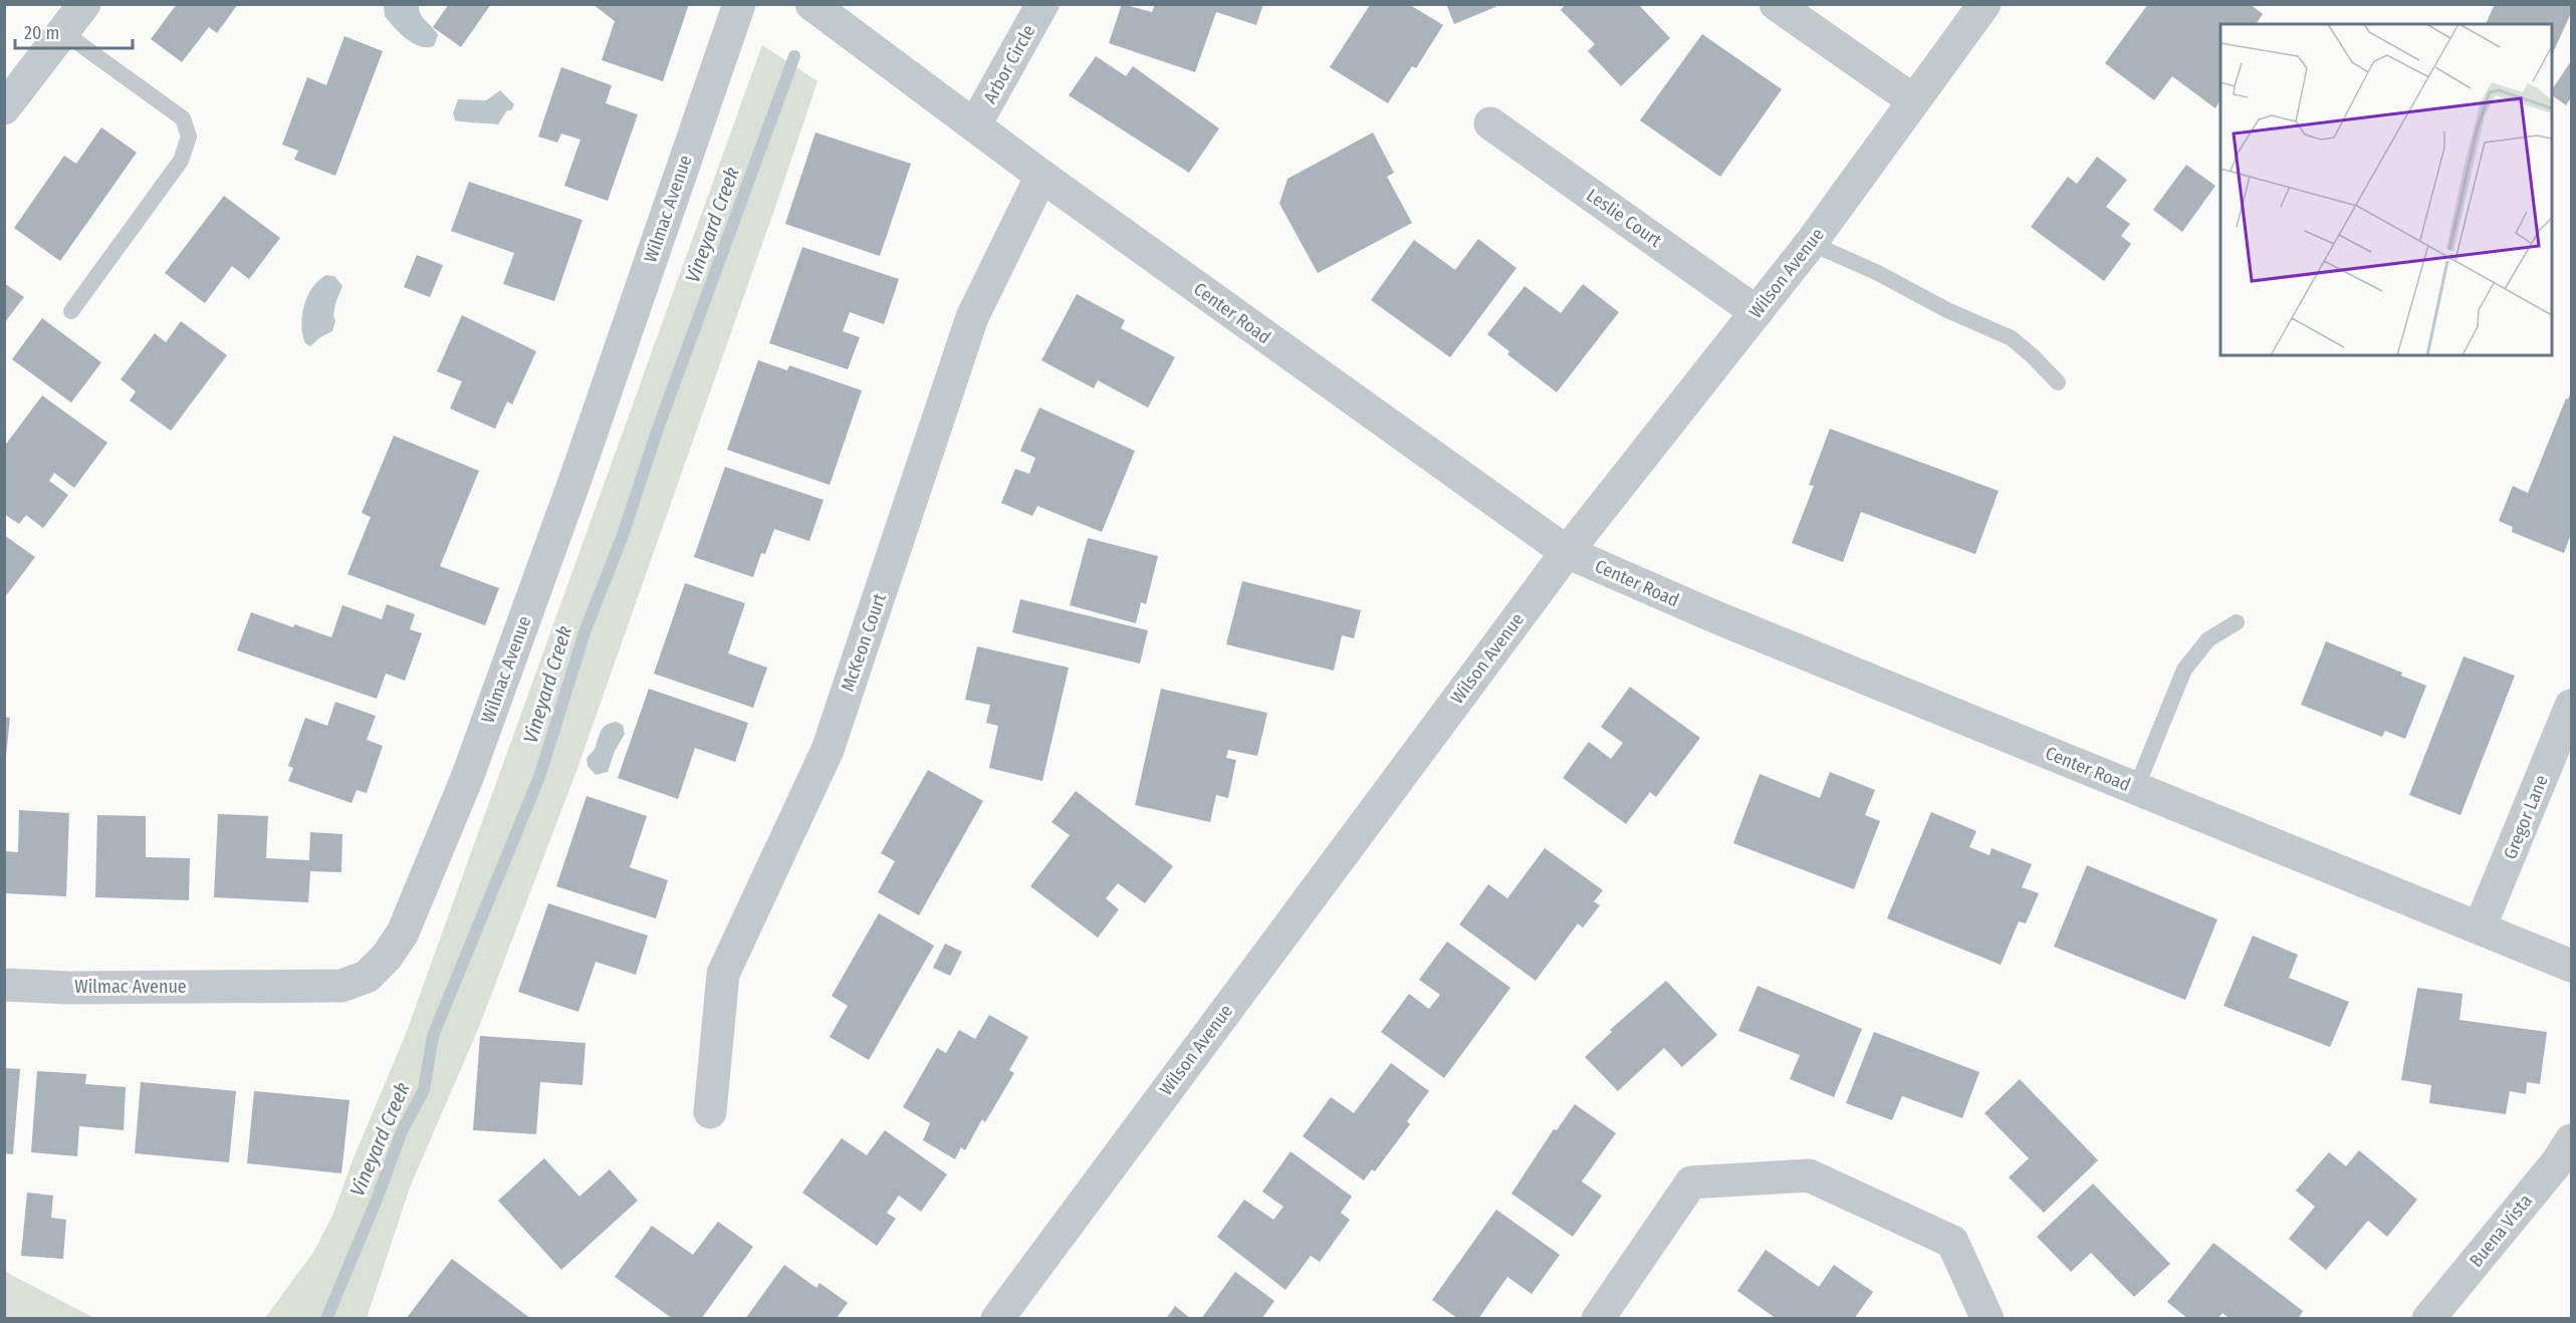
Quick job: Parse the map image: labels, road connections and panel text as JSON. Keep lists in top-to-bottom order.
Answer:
{
  "streets": {
    "street": [
      "Arbor Circle",
      "Wilmac Avenue",
      "Leslie Court",
      "Wilson Avenue",
      "Center Road",
      "McKeon Court",
      "Gregor Lane",
      "Buena Vista"
    ]
  },
  "crossings": [
    ["Arbor Circle", "Center Road"],
    ["Leslie Court", "Wilson Avenue"],
    ["Wilson Avenue", "Center Road"],
    ["Center Road", "McKeon Court"],
    ["Center Road", "Gregor Lane"]
  ],
  "water": ["Vineyard Creek"],
  "scale_bar": "20 m"
}
